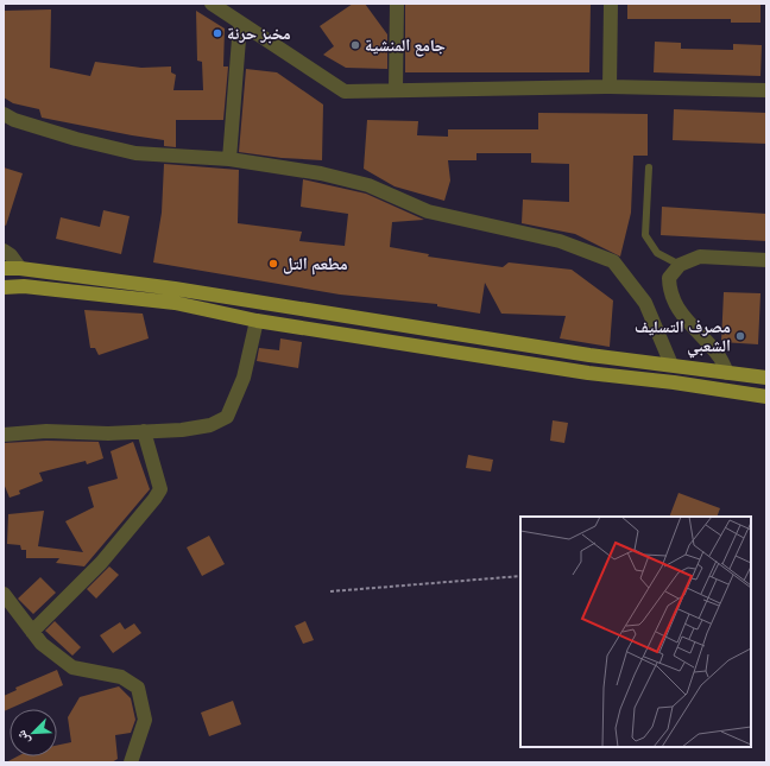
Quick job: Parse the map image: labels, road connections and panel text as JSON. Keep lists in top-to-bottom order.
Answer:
{
  "places": [
    "مخبز حرنة",
    "جامع المنشية",
    "مطعم التل",
    "مصرف التسليف الشعبي"
  ],
  "north": "bottom left"
}
